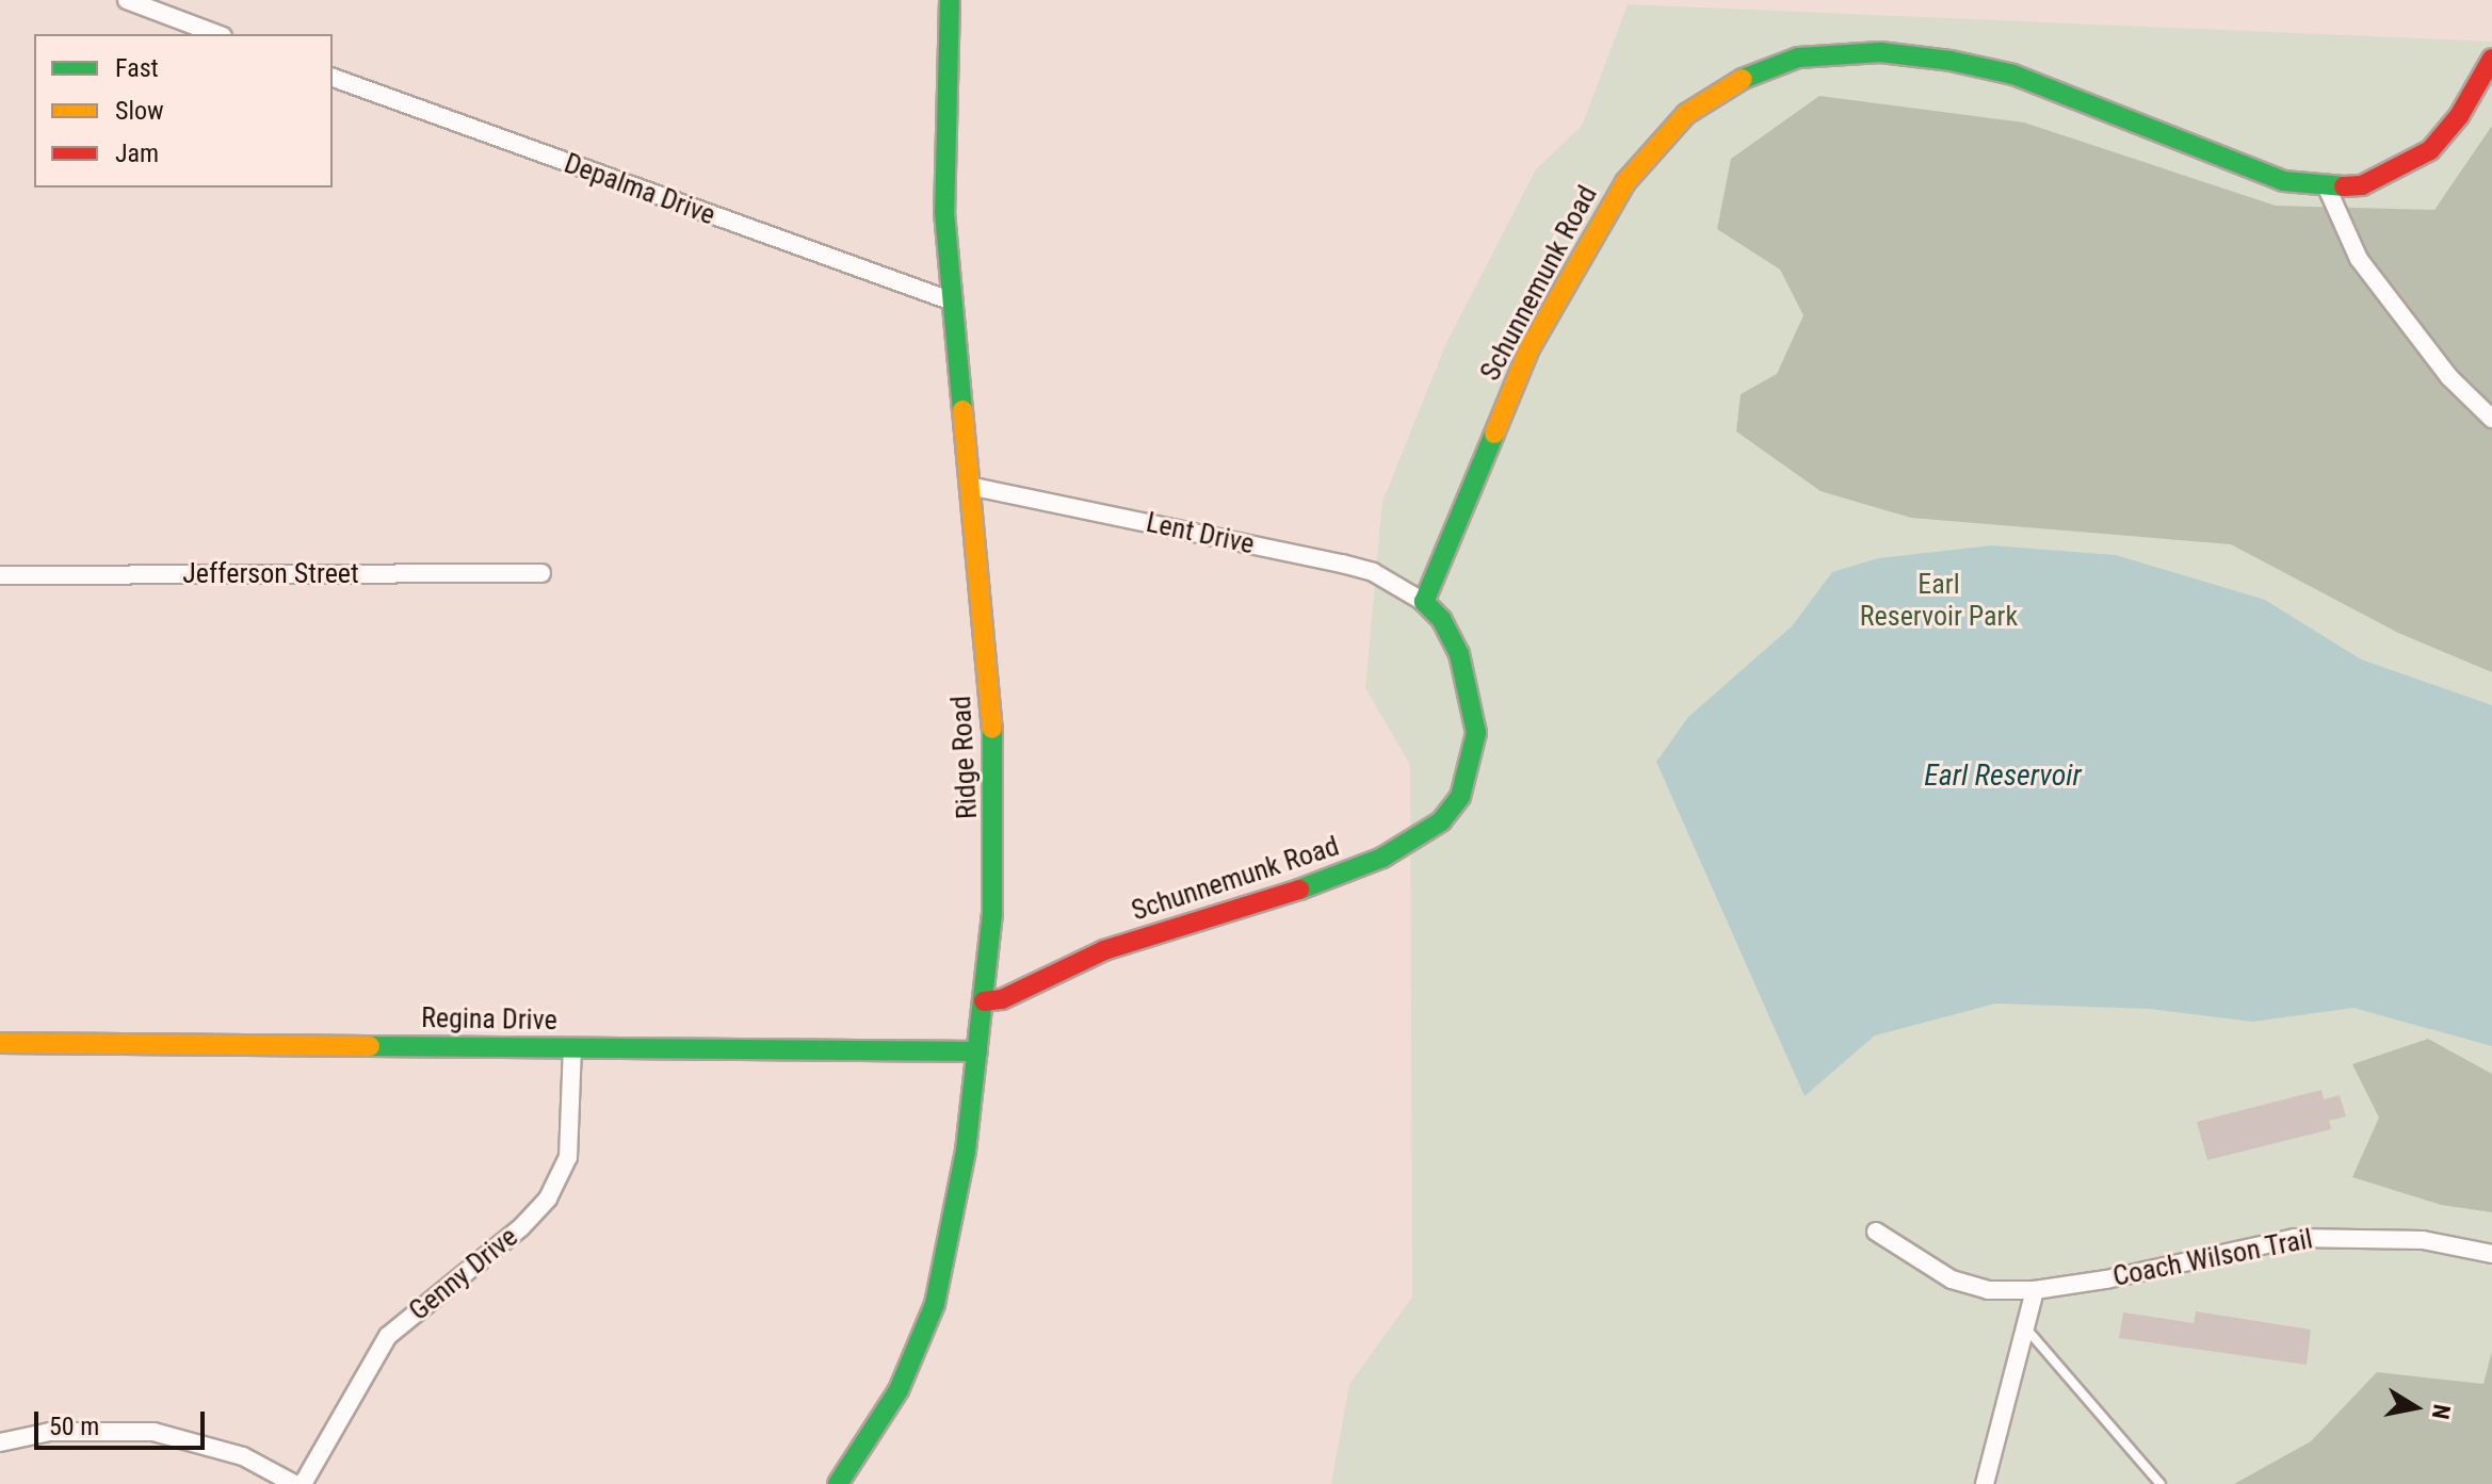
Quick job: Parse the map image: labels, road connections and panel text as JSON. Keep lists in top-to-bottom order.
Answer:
{
  "streets": {
    "street": [
      "Depalma Drive",
      "Schunnemunk Road",
      "Lent Drive",
      "Jefferson Street",
      "Ridge Road",
      "Regina Drive",
      "Coach Wilson Trail",
      "Genny Drive"
    ]
  },
  "crossings": [
    ["Depalma Drive", "Ridge Road"],
    ["Schunnemunk Road", "Lent Drive"],
    ["Schunnemunk Road", "Ridge Road"],
    ["Lent Drive", "Ridge Road"],
    ["Ridge Road", "Regina Drive"],
    ["Regina Drive", "Genny Drive"]
  ],
  "water": ["Earl Reservoir"],
  "parks": ["Earl Reservoir Park"],
  "legend": ["Fast", "Slow", "Jam"],
  "scale_bar": "50 m",
  "north": "right"
}
